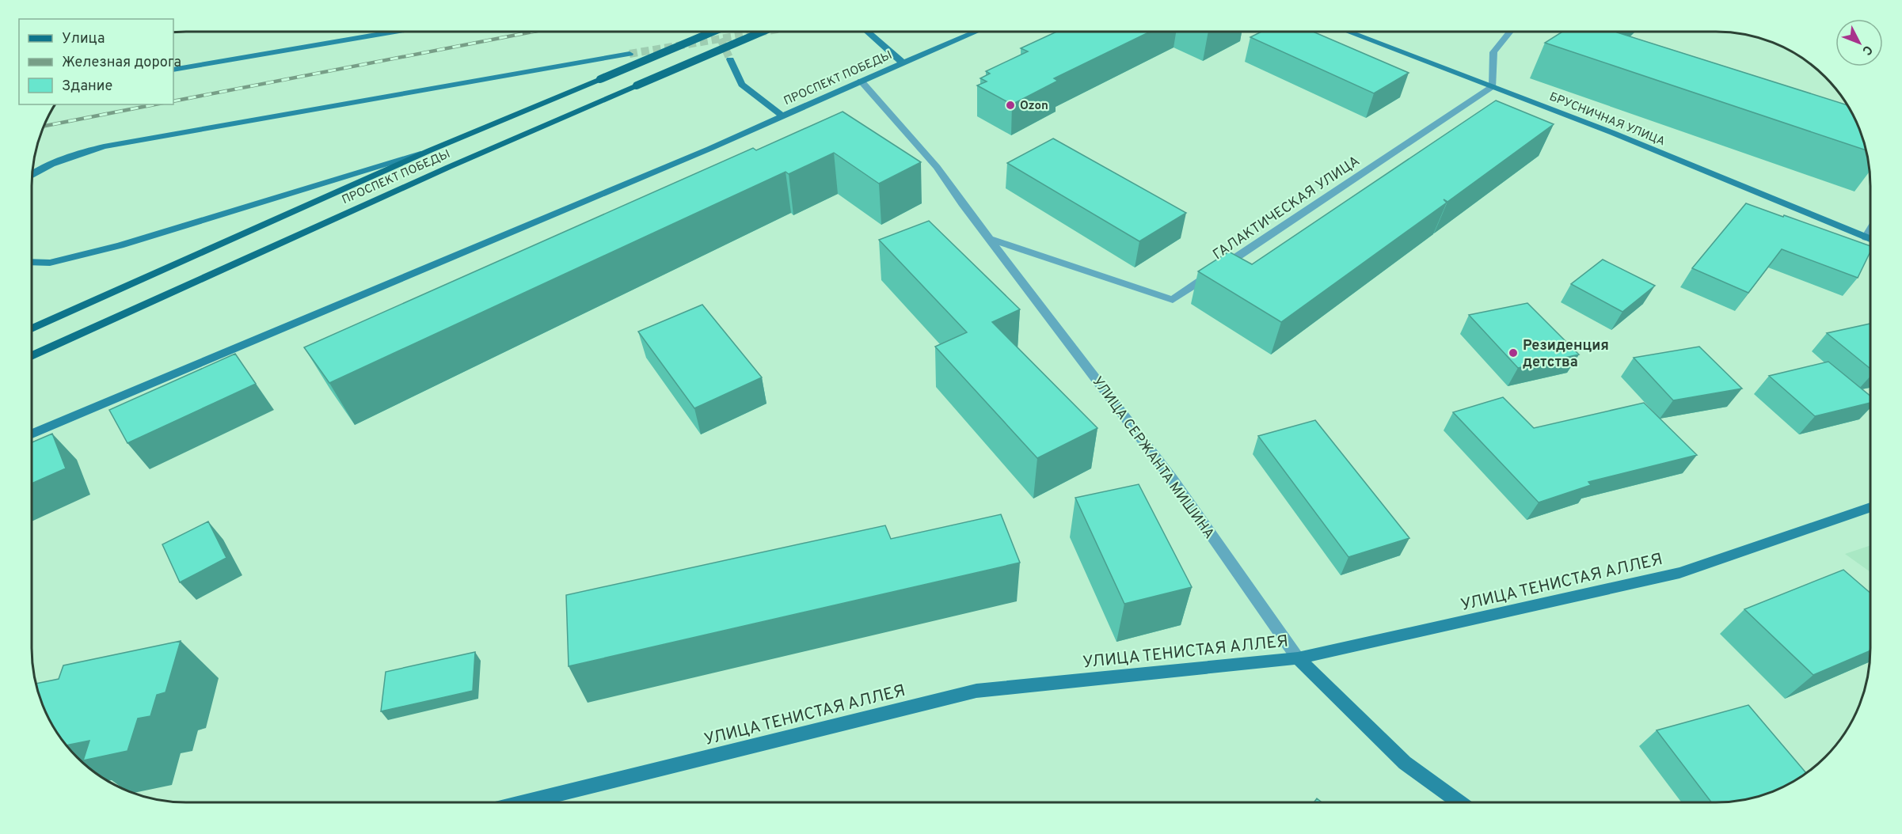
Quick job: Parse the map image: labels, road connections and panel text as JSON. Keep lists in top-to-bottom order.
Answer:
{
  "streets": {
    "main road": ["ПРОСПЕКТ ПОБЕДЫ"],
    "street": [
      "БРУСНИЧНАЯ УЛИЦА",
      "ГАЛАКТИЧЕСКАЯ УЛИЦА",
      "УЛИЦА СЕРЖАНТА МИШИНА",
      "УЛИЦА ТЕНИСТАЯ АЛЛЕЯ"
    ]
  },
  "crossings": [
    ["ПРОСПЕКТ ПОБЕДЫ", "УЛИЦА СЕРЖАНТА МИШИНА"],
    ["БРУСНИЧНАЯ УЛИЦА", "ГАЛАКТИЧЕСКАЯ УЛИЦА"],
    ["ГАЛАКТИЧЕСКАЯ УЛИЦА", "УЛИЦА СЕРЖАНТА МИШИНА"],
    ["УЛИЦА СЕРЖАНТА МИШИНА", "УЛИЦА ТЕНИСТАЯ АЛЛЕЯ"]
  ],
  "places": ["Ozon", "Резиденция детства"],
  "legend": ["Улица", "Железная дорога", "Здание"],
  "north": "bottom right"
}
